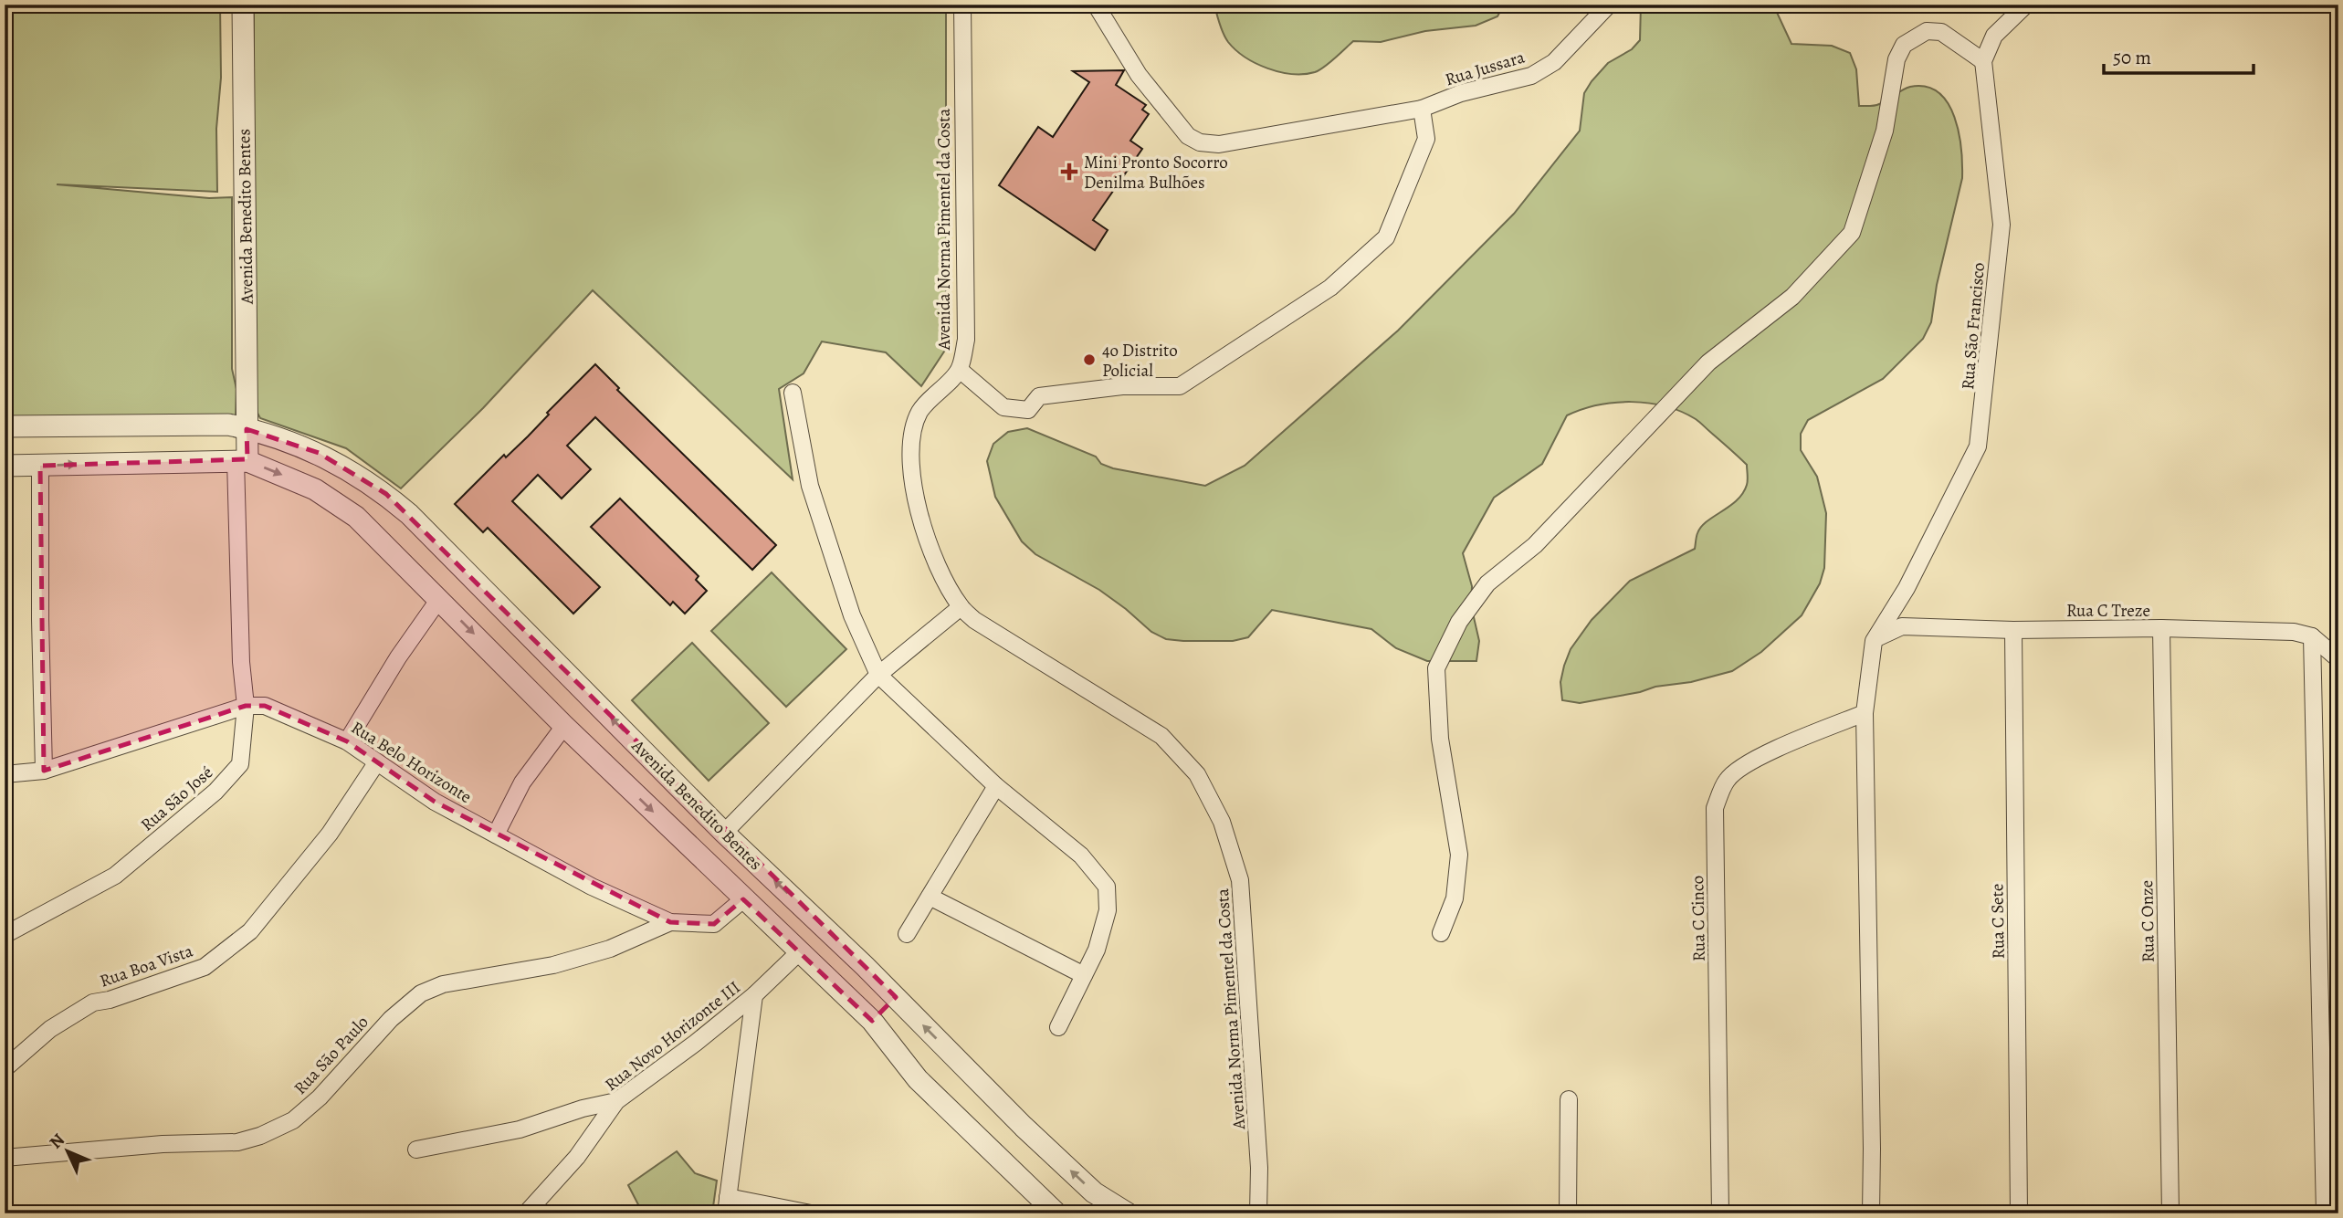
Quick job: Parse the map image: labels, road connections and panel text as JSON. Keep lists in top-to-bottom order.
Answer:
{
  "streets": {
    "street": [
      "Rua Jussara",
      "Avenida Benedito Bentes",
      "Avenida Norma Pimentel da Costa",
      "Rua São Francisco",
      "Rua C Treze",
      "Rua Belo Horizonte",
      "Rua São José",
      "Rua C Cinco",
      "Rua C Sete",
      "Rua C Onze",
      "Rua Boa Vista",
      "Rua Novo Horizonte III",
      "Rua São Paulo"
    ]
  },
  "crossings": [
    ["Avenida Benedito Bentes", "Rua Belo Horizonte"],
    ["Avenida Benedito Bentes", "Rua São José"],
    ["Avenida Benedito Bentes", "Rua Novo Horizonte III"],
    ["Rua São Francisco", "Rua C Treze"],
    ["Rua C Treze", "Rua C Sete"],
    ["Rua C Treze", "Rua C Onze"],
    ["Rua Belo Horizonte", "Rua São José"],
    ["Rua Belo Horizonte", "Rua Boa Vista"],
    ["Rua Belo Horizonte", "Rua São Paulo"]
  ],
  "places": {
    "health": ["Mini Pronto Socorro Denilma Bulhões"],
    "other": ["4o Distrito Policial"]
  },
  "scale_bar": "50 m",
  "north": "top left"
}
